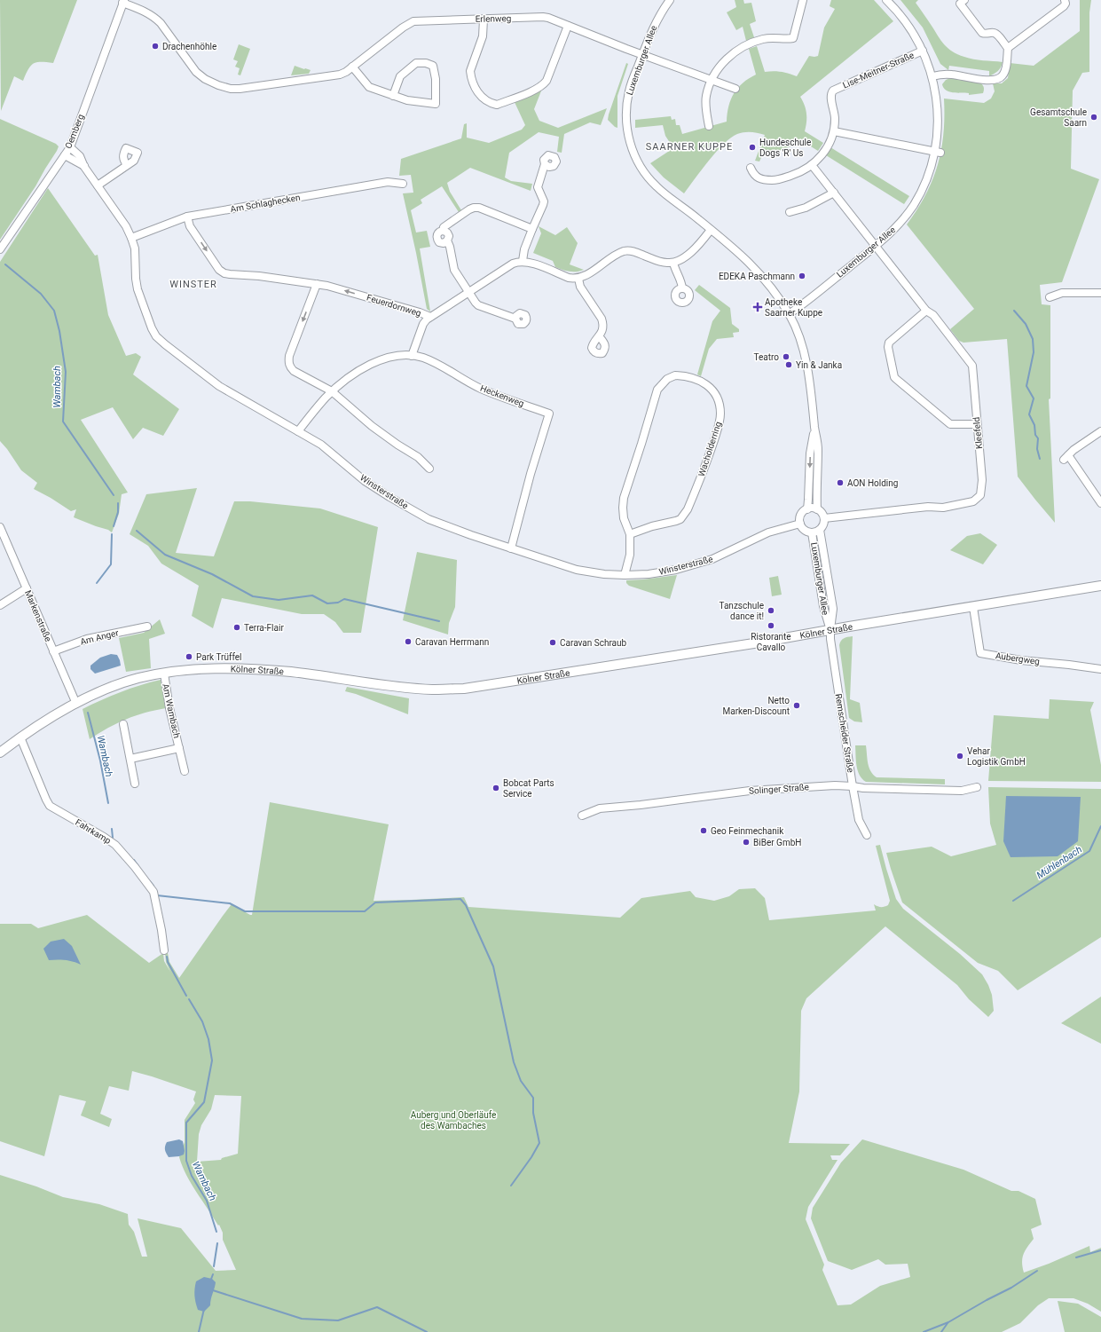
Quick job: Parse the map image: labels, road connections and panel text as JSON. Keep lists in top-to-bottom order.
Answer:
{
  "streets": {
    "main road": ["Kölner Straße"],
    "street": [
      "Erlenweg",
      "Luxemburger Allee",
      "Lise-Meitner-Straße",
      "Oemberg",
      "Am Schlaghecken",
      "Feuerdornweg",
      "Heckenweg",
      "Kleefeld",
      "Wacholderring",
      "Winsterstraße",
      "Markenstraße",
      "Am Anger",
      "Aubergweg",
      "Am Wambach",
      "Remscheider Straße",
      "Solinger Straße",
      "Fahrkamp"
    ]
  },
  "crossings": [
    ["Erlenweg", "Luxemburger Allee"],
    ["Erlenweg", "Oemberg"],
    ["Luxemburger Allee", "Lise-Meitner-Straße"],
    ["Luxemburger Allee", "Kleefeld"],
    ["Luxemburger Allee", "Winsterstraße"],
    ["Luxemburger Allee", "Kölner Straße"],
    ["Luxemburger Allee", "Remscheider Straße"],
    ["Oemberg", "Winsterstraße"],
    ["Am Schlaghecken", "Feuerdornweg"],
    ["Am Schlaghecken", "Winsterstraße"],
    ["Feuerdornweg", "Heckenweg"],
    ["Heckenweg", "Winsterstraße"],
    ["Kleefeld", "Winsterstraße"],
    ["Wacholderring", "Winsterstraße"],
    ["Markenstraße", "Kölner Straße"],
    ["Markenstraße", "Am Anger"],
    ["Kölner Straße", "Aubergweg"],
    ["Kölner Straße", "Am Wambach"],
    ["Kölner Straße", "Remscheider Straße"],
    ["Kölner Straße", "Fahrkamp"],
    ["Remscheider Straße", "Solinger Straße"]
  ],
  "districts": ["SAARNER KUPPE", "WINSTER"],
  "water": ["Wambach", "Mühlenbach"],
  "parks": ["Auberg und Oberläufe des Wambaches"],
  "places": {
    "other": [
      "Drachenhöhle",
      "Gesamtschule Saarn",
      "Hundeschule Dogs 'R' Us",
      "EDEKA Paschmann",
      "Teatro",
      "Yin & Janka",
      "AON Holding",
      "Tanzschule dance it!",
      "Ristorante Cavallo",
      "Terra-Flair",
      "Caravan Herrmann",
      "Caravan Schraub",
      "Park Trüffel",
      "Netto Marken-Discount",
      "Vehar Logistik GmbH",
      "Bobcat Parts Service",
      "Geo Feinmechanik",
      "BiBer GmbH"
    ],
    "health": ["Apotheke Saarner Kuppe"]
  }
}
